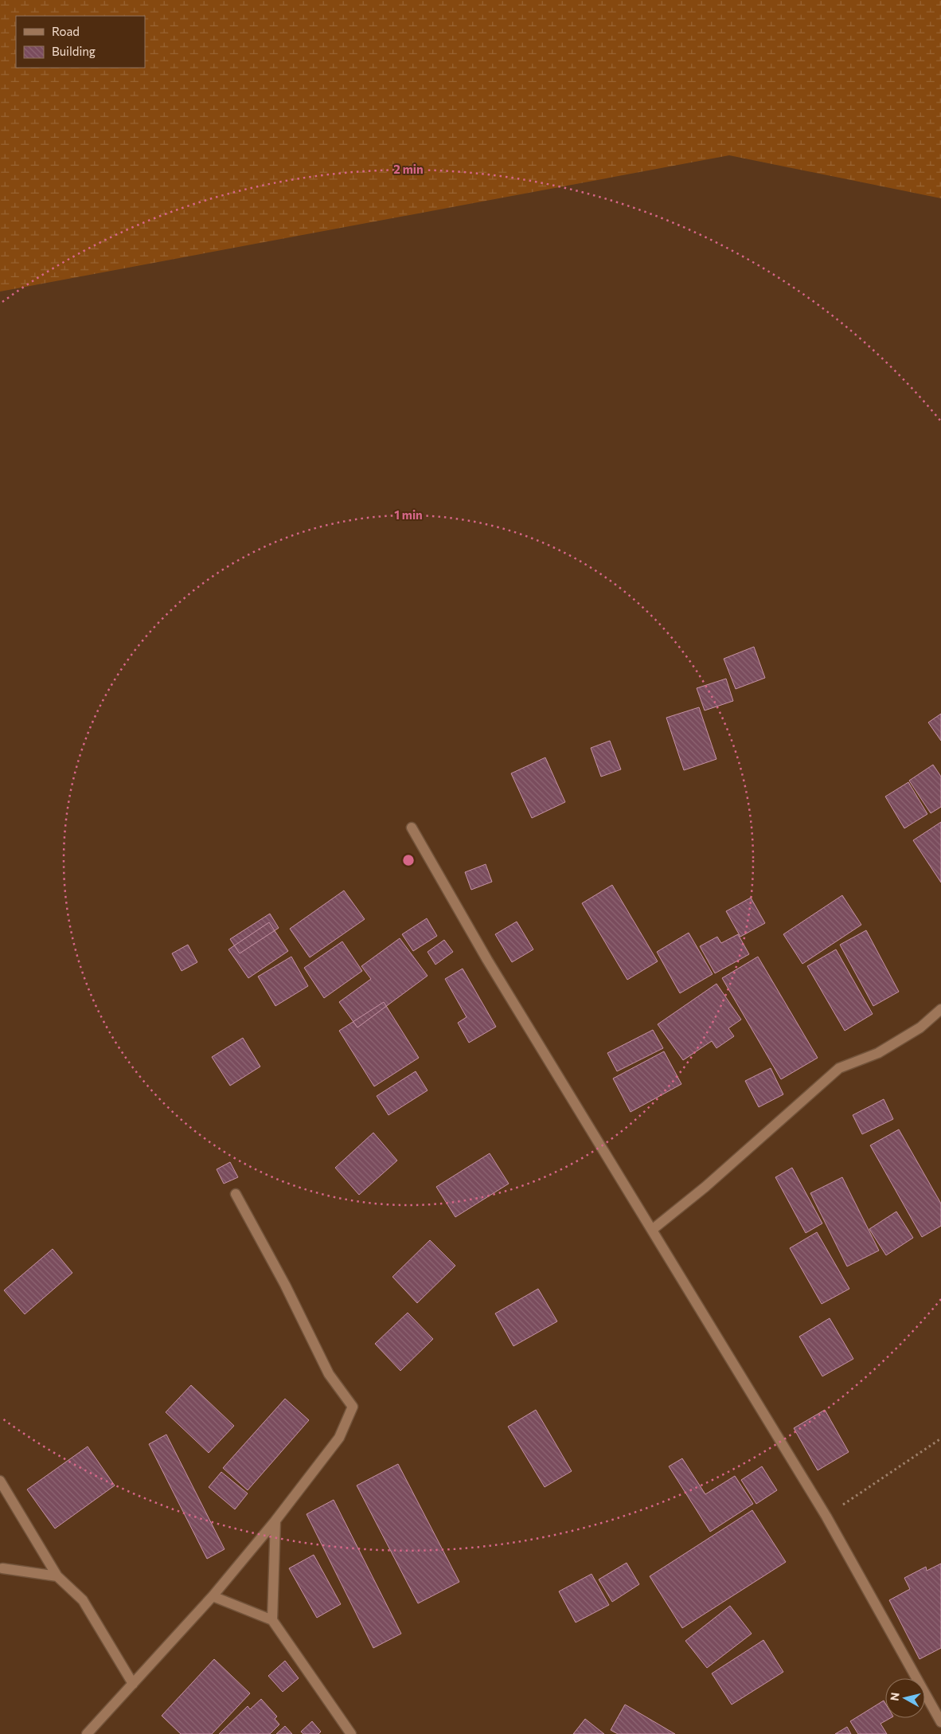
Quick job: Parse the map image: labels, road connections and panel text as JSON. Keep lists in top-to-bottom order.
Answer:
{
  "legend": ["Road", "Building"],
  "north": "left",
  "rings": ["2 min", "1 min"]
}
